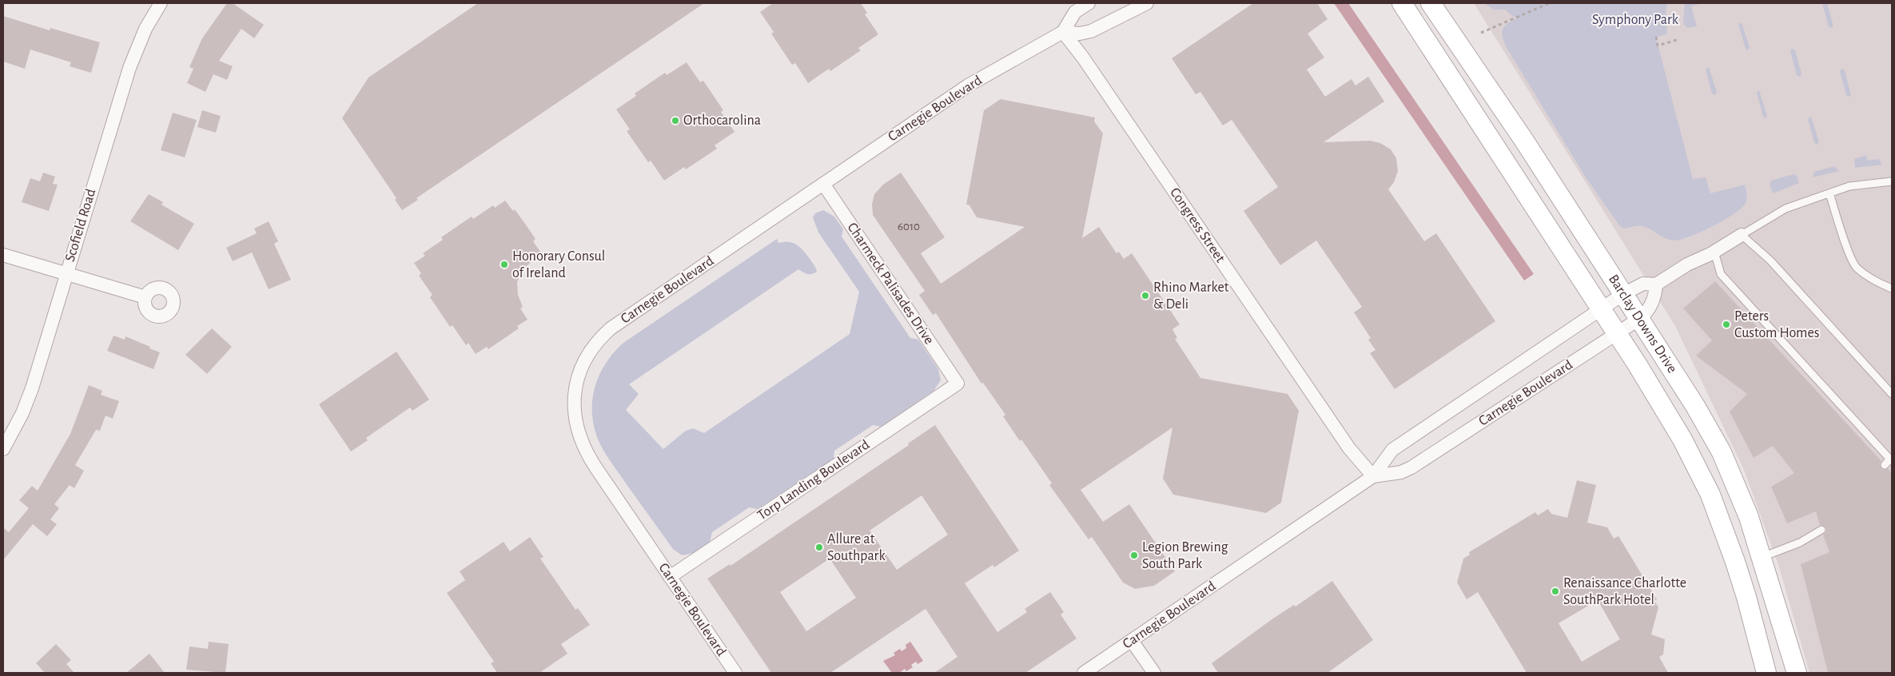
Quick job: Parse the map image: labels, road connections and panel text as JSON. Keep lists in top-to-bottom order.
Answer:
{
  "streets": {
    "street": [
      "Carnegie Boulevard",
      "Scofield Road",
      "Congress Street",
      "Charmeck Palisades Drive",
      "Barclay Downs Drive",
      "Torp Landing Boulevard"
    ]
  },
  "crossings": [
    ["Carnegie Boulevard", "Congress Street"],
    ["Carnegie Boulevard", "Charmeck Palisades Drive"],
    ["Carnegie Boulevard", "Barclay Downs Drive"],
    ["Carnegie Boulevard", "Torp Landing Boulevard"],
    ["Charmeck Palisades Drive", "Torp Landing Boulevard"]
  ],
  "parks": ["Symphony Park"],
  "places": [
    "Orthocarolina",
    "Honorary Consul of Ireland",
    "Rhino Market & Deli",
    "Peters Custom Homes",
    "Allure at Southpark",
    "Legion Brewing South Park",
    "Renaissance Charlotte SouthPark Hotel"
  ],
  "house_numbers": ["6010"]
}
